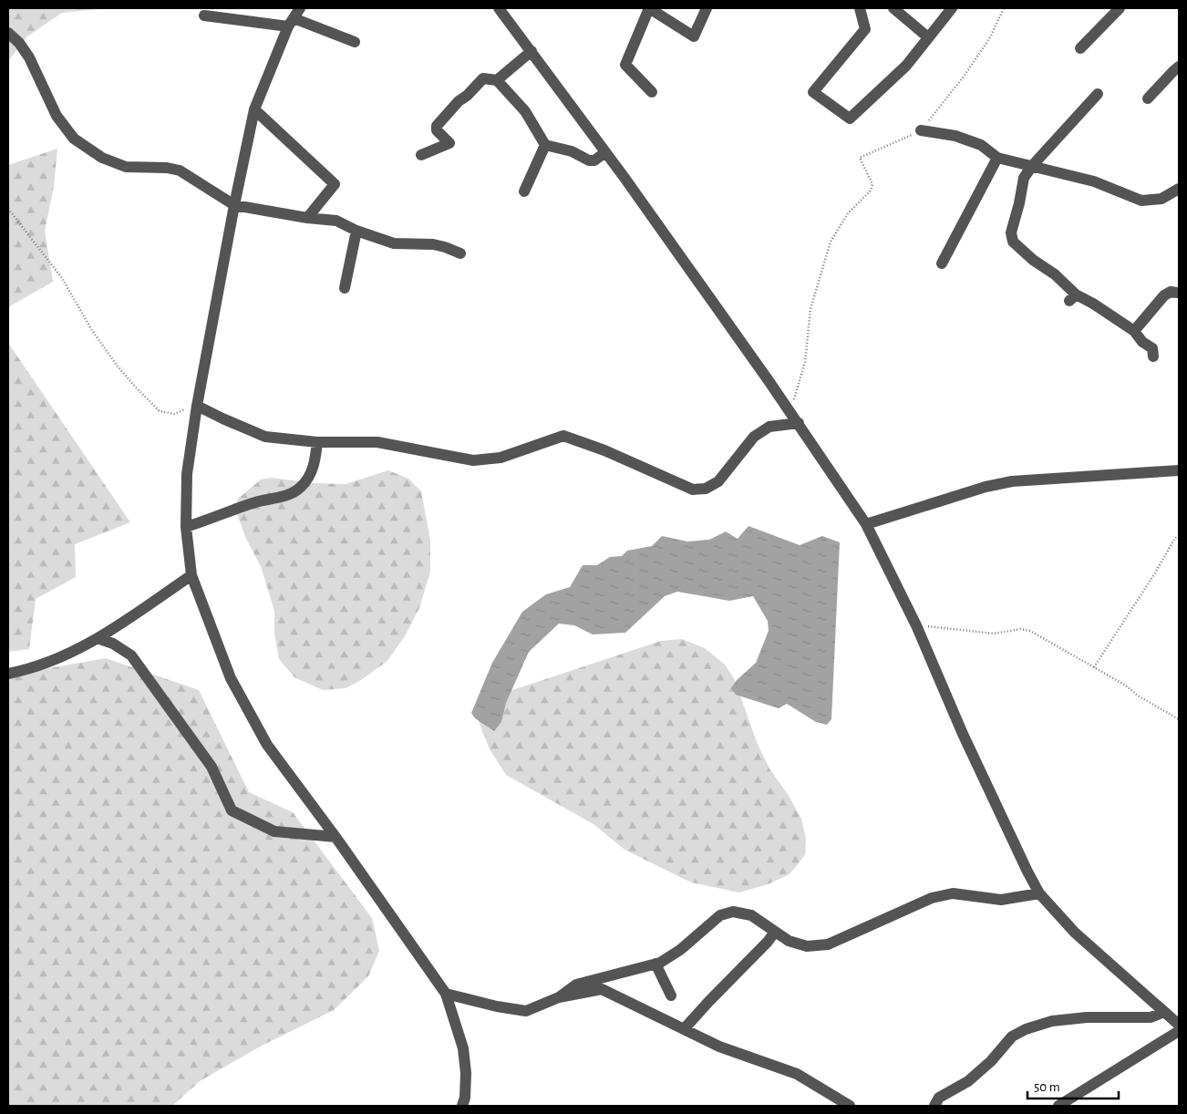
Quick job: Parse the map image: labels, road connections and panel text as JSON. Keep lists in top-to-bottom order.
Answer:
{
  "scale_bar": "50 m"
}
